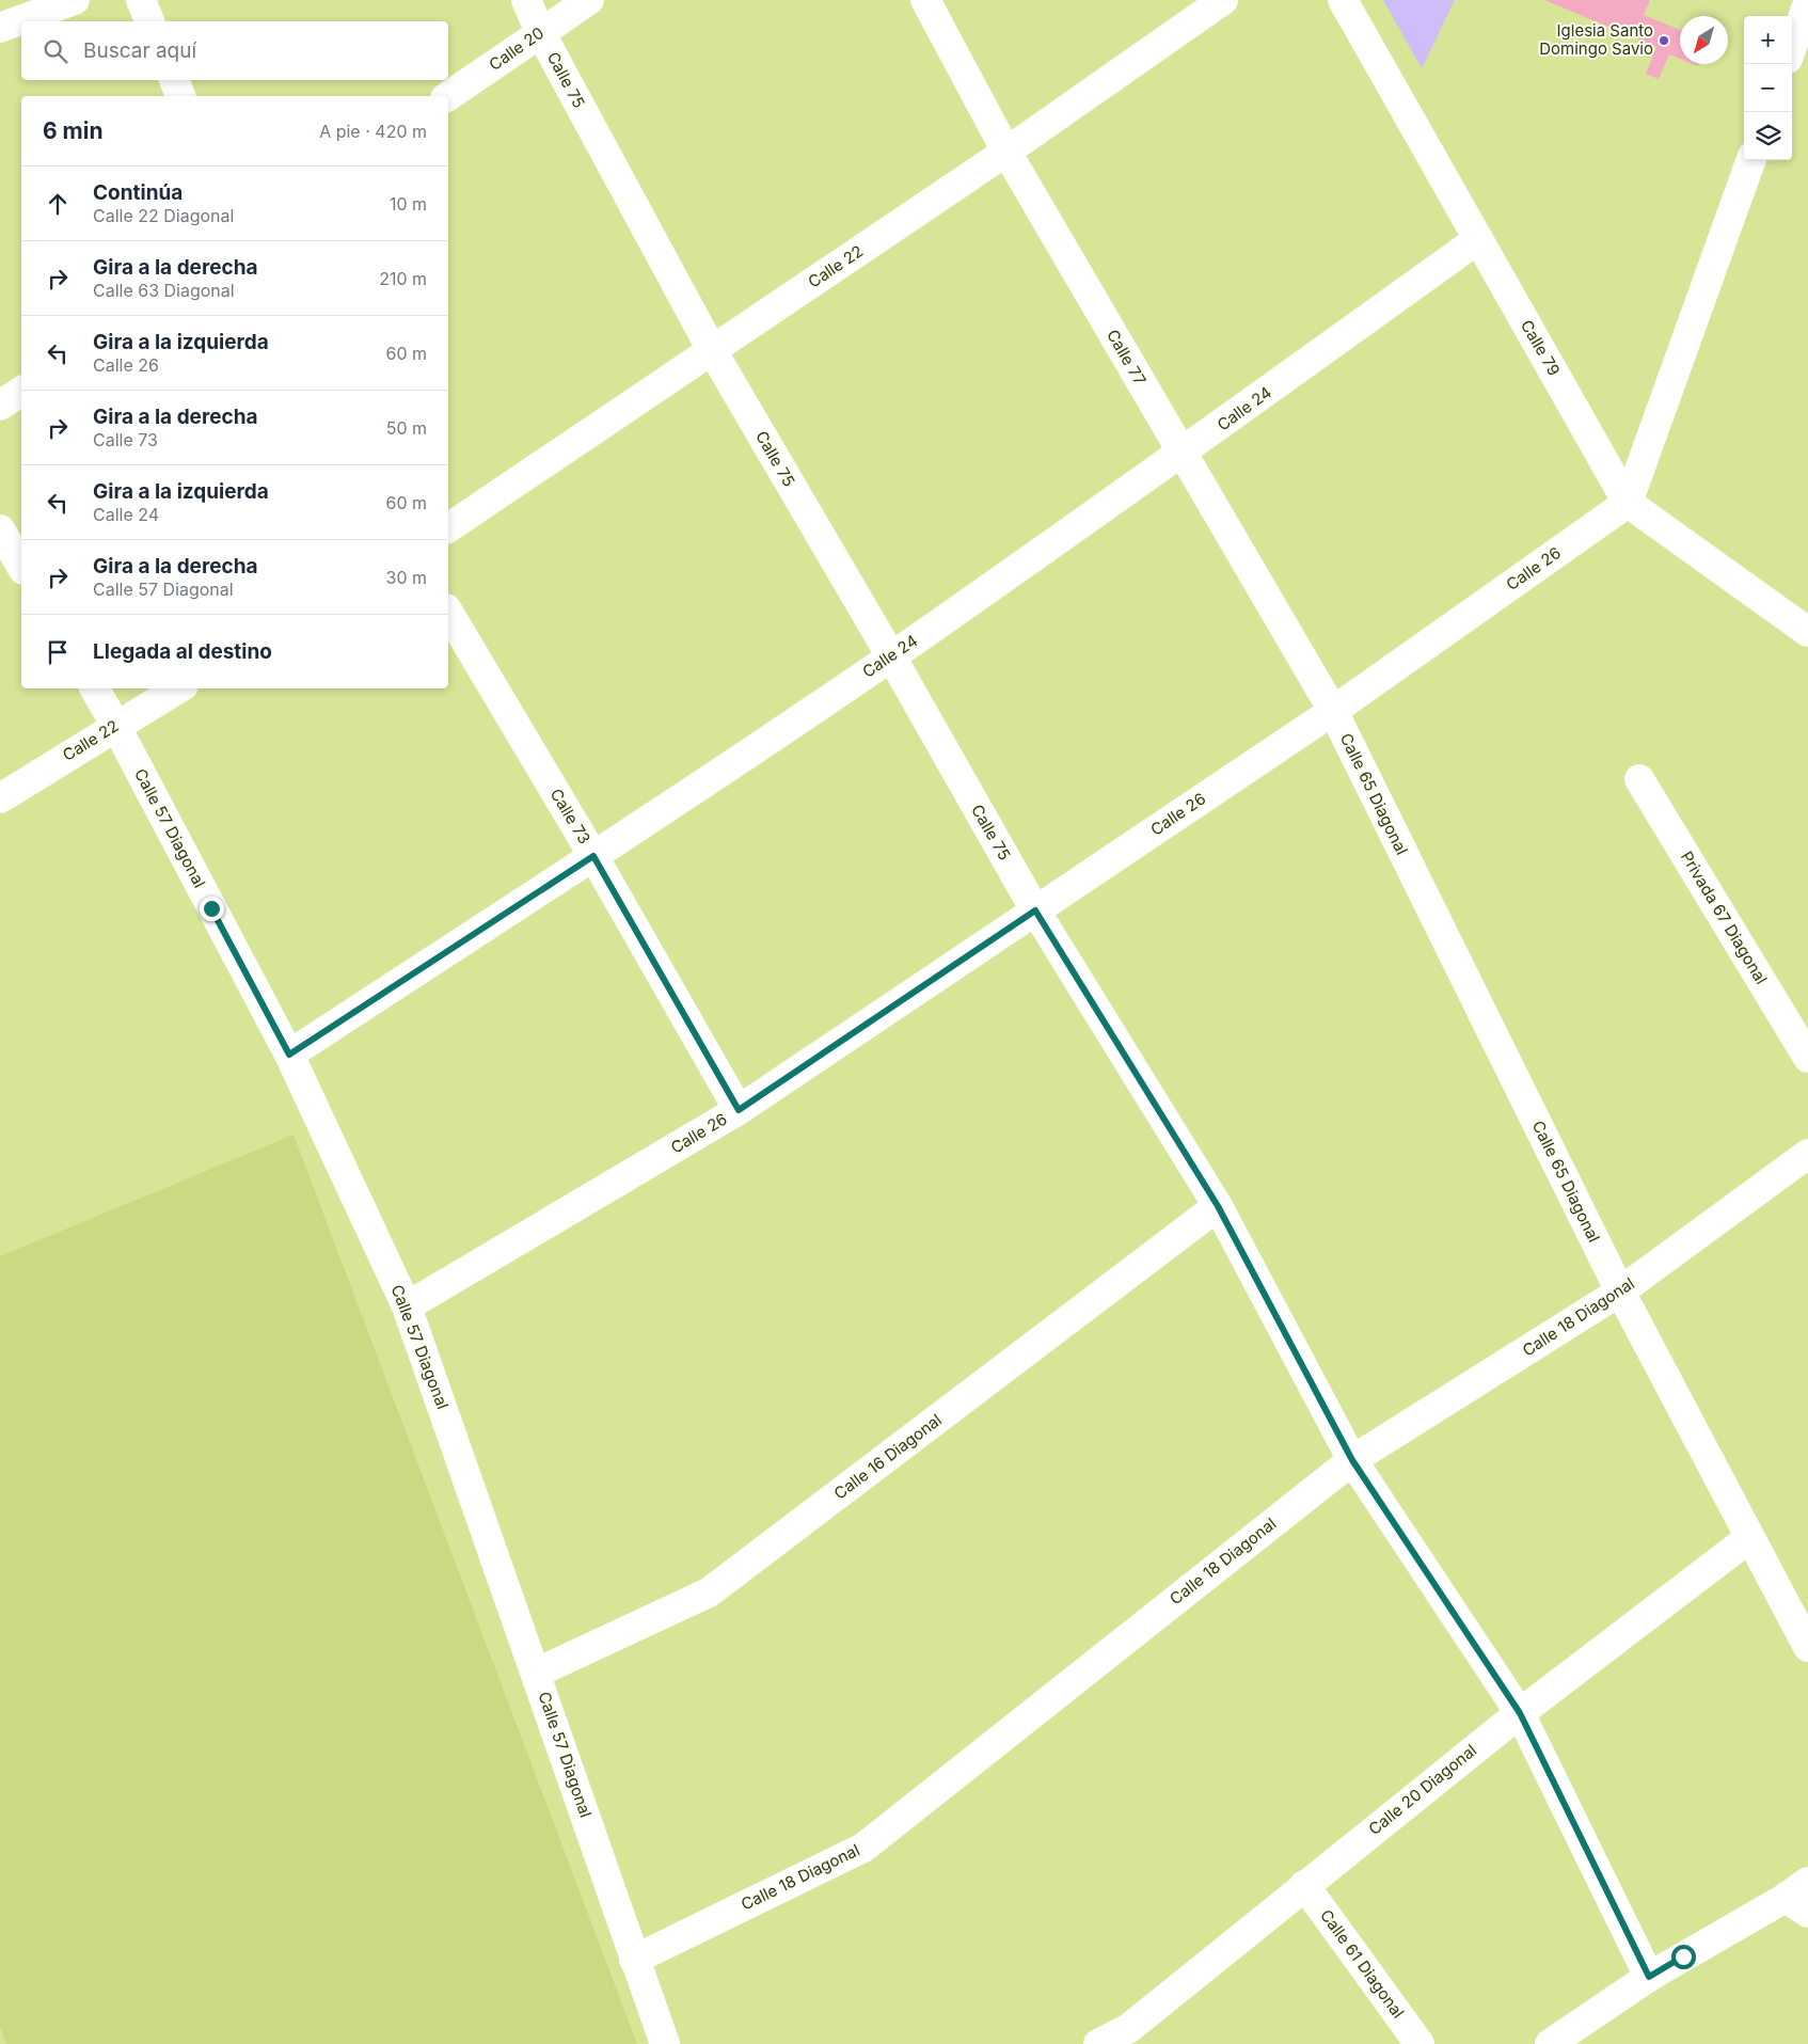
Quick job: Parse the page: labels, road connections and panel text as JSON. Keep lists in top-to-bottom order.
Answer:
{
  "streets": {
    "street": [
      "Calle 20",
      "Calle 75",
      "Calle 22",
      "Calle 79",
      "Calle 77",
      "Calle 24",
      "Calle 26",
      "Calle 65 Diagonal",
      "Calle 73",
      "Calle 57 Diagonal",
      "Privada 67 Diagonal",
      "Calle 18 Diagonal",
      "Calle 16 Diagonal",
      "Calle 20 Diagonal",
      "Calle 61 Diagonal"
    ]
  },
  "crossings": [
    ["Calle 20", "Calle 75"],
    ["Calle 75", "Calle 22"],
    ["Calle 75", "Calle 24"],
    ["Calle 75", "Calle 26"],
    ["Calle 75", "Calle 18 Diagonal"],
    ["Calle 75", "Calle 16 Diagonal"],
    ["Calle 75", "Calle 20 Diagonal"],
    ["Calle 22", "Calle 77"],
    ["Calle 22", "Calle 57 Diagonal"],
    ["Calle 79", "Calle 24"],
    ["Calle 79", "Calle 26"],
    ["Calle 77", "Calle 24"],
    ["Calle 77", "Calle 26"],
    ["Calle 77", "Calle 65 Diagonal"],
    ["Calle 24", "Calle 73"],
    ["Calle 24", "Calle 57 Diagonal"],
    ["Calle 26", "Calle 65 Diagonal"],
    ["Calle 26", "Calle 73"],
    ["Calle 26", "Calle 57 Diagonal"],
    ["Calle 65 Diagonal", "Calle 18 Diagonal"],
    ["Calle 65 Diagonal", "Calle 20 Diagonal"],
    ["Calle 57 Diagonal", "Calle 18 Diagonal"],
    ["Calle 57 Diagonal", "Calle 16 Diagonal"],
    ["Calle 20 Diagonal", "Calle 61 Diagonal"]
  ],
  "places": ["Iglesia Santo Domingo Savio"],
  "north": "bottom left",
  "page": {
    "map_buttons": ["+", "−"],
    "search": "Buscar aquí",
    "heading": ["6 min", "A pie · 420 m"],
    "list": [
      ["Continúa", "Calle 22 Diagonal", "10 m"],
      ["Gira a la derecha", "Calle 63 Diagonal", "210 m"],
      ["Gira a la izquierda", "Calle 26", "60 m"],
      ["Gira a la derecha", "Calle 73", "50 m"],
      ["Gira a la izquierda", "Calle 24", "60 m"],
      ["Gira a la derecha", "Calle 57 Diagonal", "30 m"],
      "Llegada al destino"
    ]
  }
}
